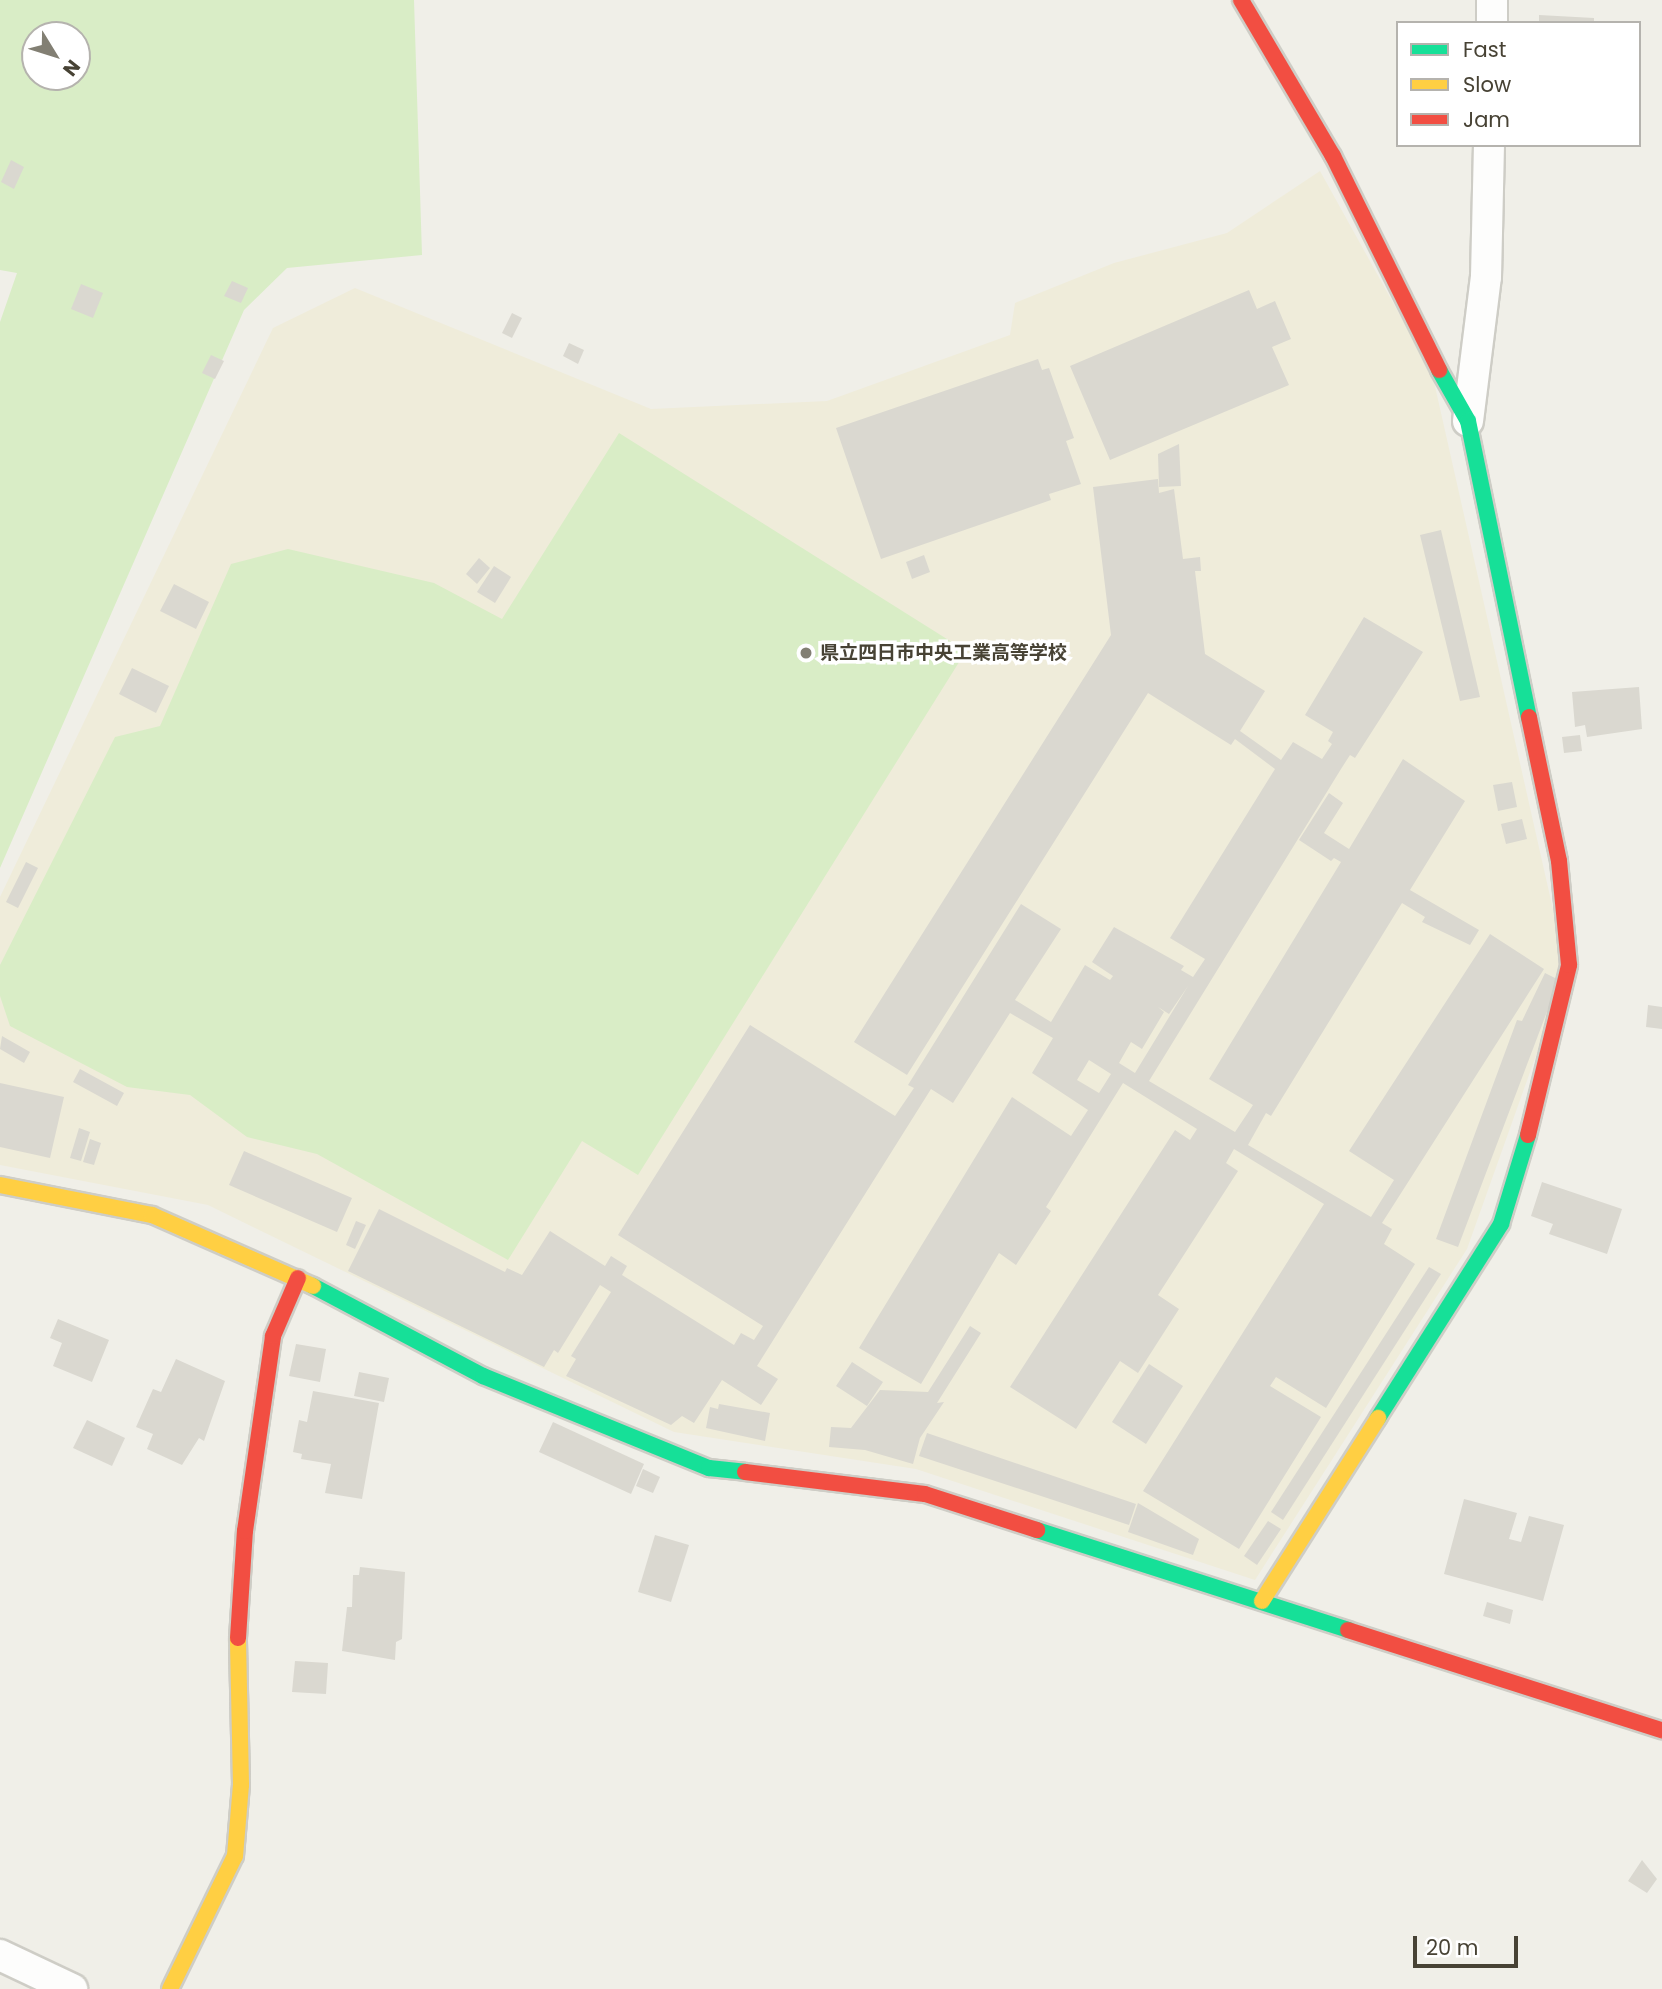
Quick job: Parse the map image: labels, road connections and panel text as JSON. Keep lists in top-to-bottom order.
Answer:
{
  "places": ["県立四日市中央工業高等学校"],
  "legend": ["Fast", "Slow", "Jam"],
  "scale_bar": "20 m",
  "north": "bottom right"
}
